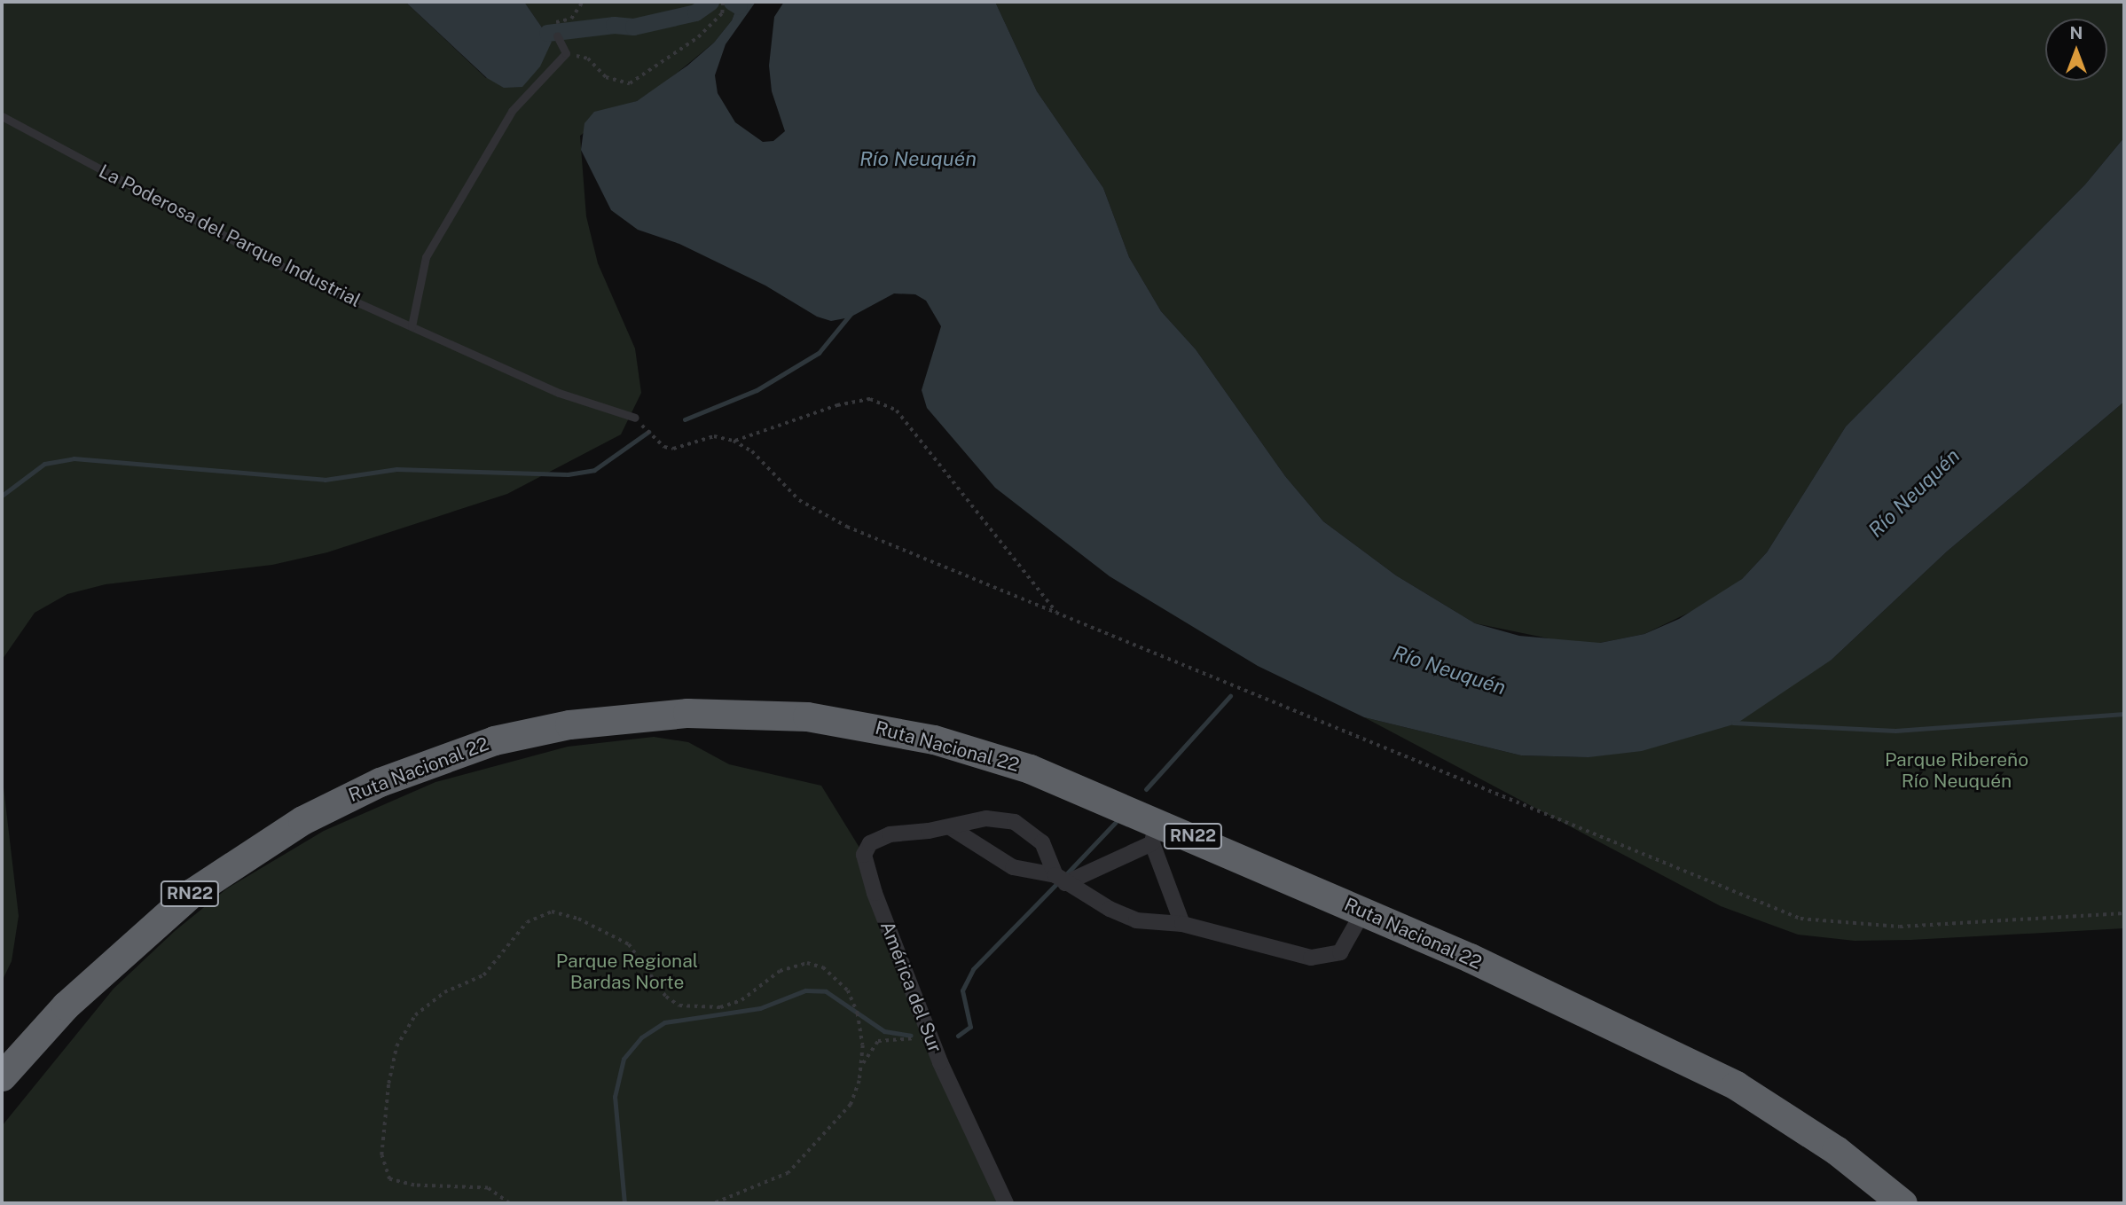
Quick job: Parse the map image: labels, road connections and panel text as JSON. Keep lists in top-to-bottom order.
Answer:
{
  "streets": {
    "highway": ["Ruta Nacional 22", "RN22"],
    "street": ["América del Sur"],
    "lane": ["La Poderosa del Parque Industrial"]
  },
  "water": ["Río Neuquén"],
  "parks": ["Parque Ribereño Río Neuquén", "Parque Regional Bardas Norte"],
  "north": "top"
}
